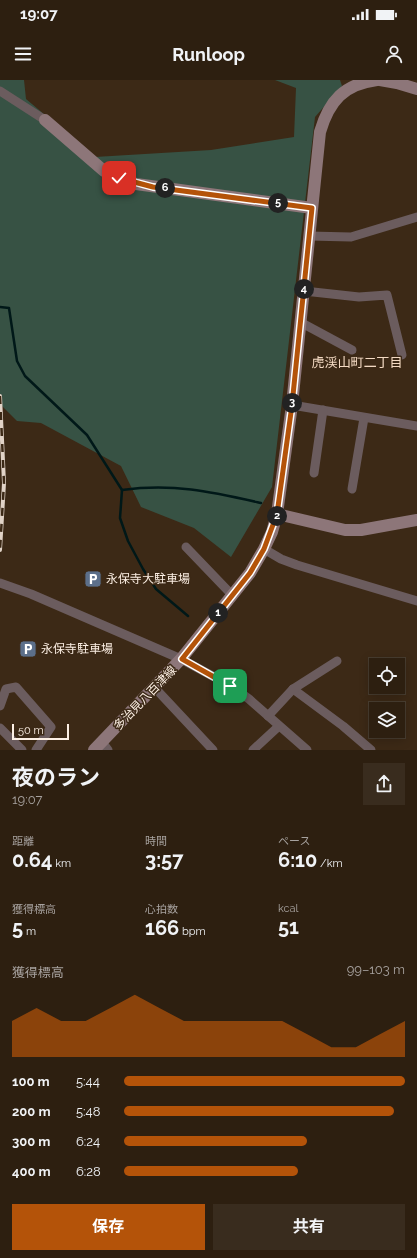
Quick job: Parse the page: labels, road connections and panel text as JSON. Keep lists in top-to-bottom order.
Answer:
{
  "streets": {
    "main road": ["多治見八百津線"]
  },
  "districts": ["虎渓山町二丁目"],
  "places": {
    "parking": ["永保寺大駐車場", "永保寺駐車場"]
  },
  "scale_bar": "50 m",
  "page": {
    "status": "19:07",
    "header": "Runloop",
    "pins": [
      "6",
      "5",
      "4",
      "3",
      "2",
      "1"
    ],
    "scale": "50 m",
    "heading": ["夜のラン", "19:07"],
    "stats": [
      ["距離", "0.64 km"],
      ["時間", "3:57"],
      ["ペース", "6:10 /km"],
      ["獲得標高", "5 m"],
      ["心拍数", "166 bpm"],
      ["kcal", "51"]
    ],
    "chart": ["獲得標高", "99–103 m"],
    "list": [
      {
        "name": "100 m",
        "note": "5:44"
      },
      {
        "name": "200 m",
        "note": "5:48"
      },
      {
        "name": "300 m",
        "note": "6:24"
      },
      {
        "name": "400 m",
        "note": "6:28"
      }
    ],
    "buttons": ["保存", "共有"]
  }
}
